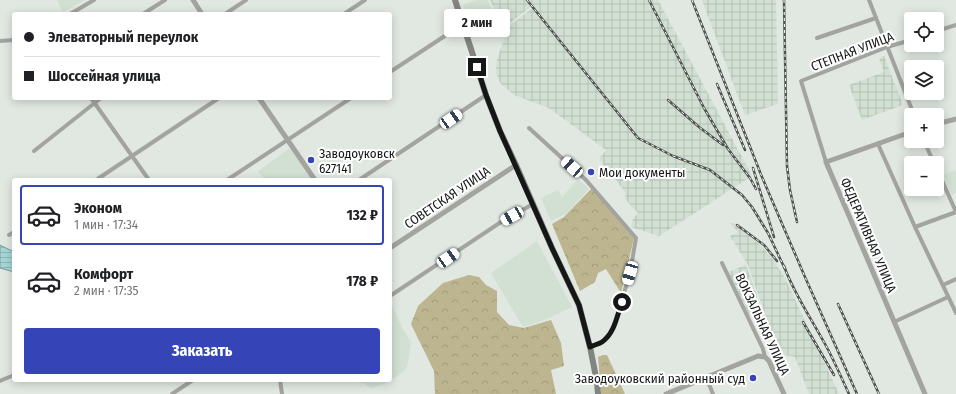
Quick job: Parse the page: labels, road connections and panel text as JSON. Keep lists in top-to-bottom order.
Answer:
{
  "streets": {
    "street": [
      "СТЕПНАЯ УЛИЦА",
      "СОВЕТСКАЯ УЛИЦА",
      "ФЕДЕРАТИВНАЯ УЛИЦА",
      "ВОКЗАЛЬНАЯ УЛИЦА"
    ]
  },
  "crossings": [
    ["СТЕПНАЯ УЛИЦА", "ФЕДЕРАТИВНАЯ УЛИЦА"]
  ],
  "places": ["Заводоуковск 627141", "Мои документы", "Заводоуковский районный суд"],
  "page": {
    "bubble": "2 мин",
    "map_buttons": ["+", "−"],
    "banner": ["Элеваторный переулок", "Шоссейная улица"],
    "list": [
      {
        "name": "Эконом",
        "note": "1 мин · 17:34",
        "value": "132 ₽"
      },
      {
        "name": "Комфорт",
        "note": "2 мин · 17:35",
        "value": "178 ₽"
      }
    ],
    "buttons": "Заказать"
  }
}
